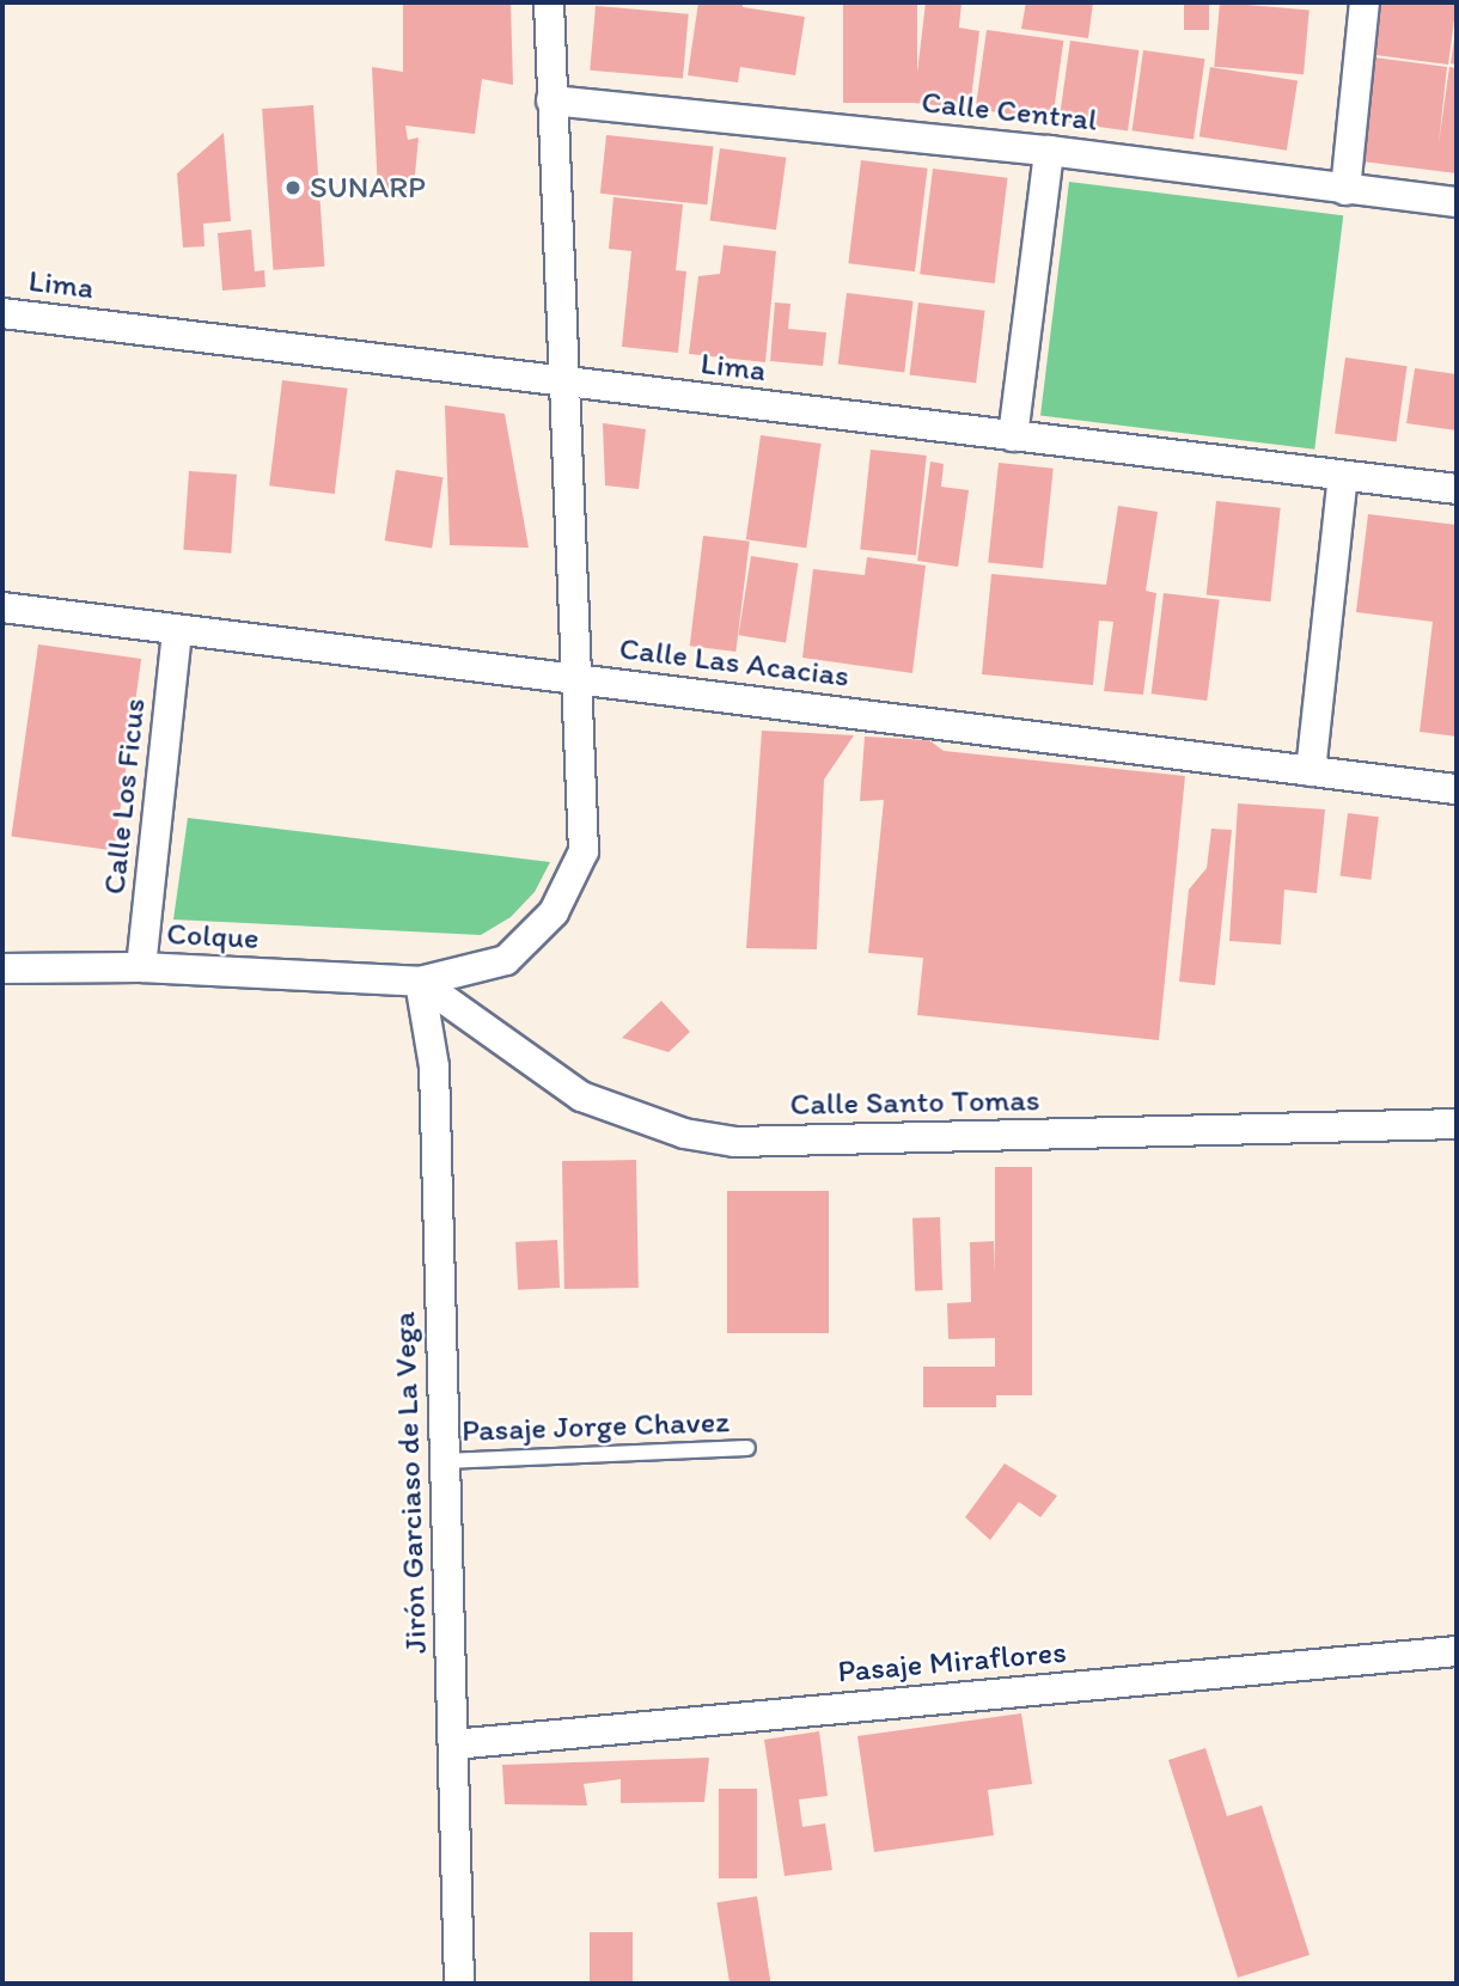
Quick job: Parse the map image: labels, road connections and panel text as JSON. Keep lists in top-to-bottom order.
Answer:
{
  "streets": {
    "street": [
      "Calle Central",
      "Lima",
      "Calle Las Acacias",
      "Calle Los Ficus",
      "Colque",
      "Calle Santo Tomas",
      "Jirón Garciaso de La Vega",
      "Pasaje Miraflores"
    ],
    "lane": ["Pasaje Jorge Chavez"]
  },
  "crossings": [
    ["Calle Central", "Colque"],
    ["Lima", "Colque"],
    ["Calle Las Acacias", "Calle Los Ficus"],
    ["Calle Las Acacias", "Colque"],
    ["Calle Los Ficus", "Colque"],
    ["Colque", "Calle Santo Tomas"],
    ["Colque", "Jirón Garciaso de La Vega"],
    ["Calle Santo Tomas", "Jirón Garciaso de La Vega"],
    ["Pasaje Jorge Chavez", "Jirón Garciaso de La Vega"],
    ["Jirón Garciaso de La Vega", "Pasaje Miraflores"]
  ],
  "places": ["SUNARP"]
}
